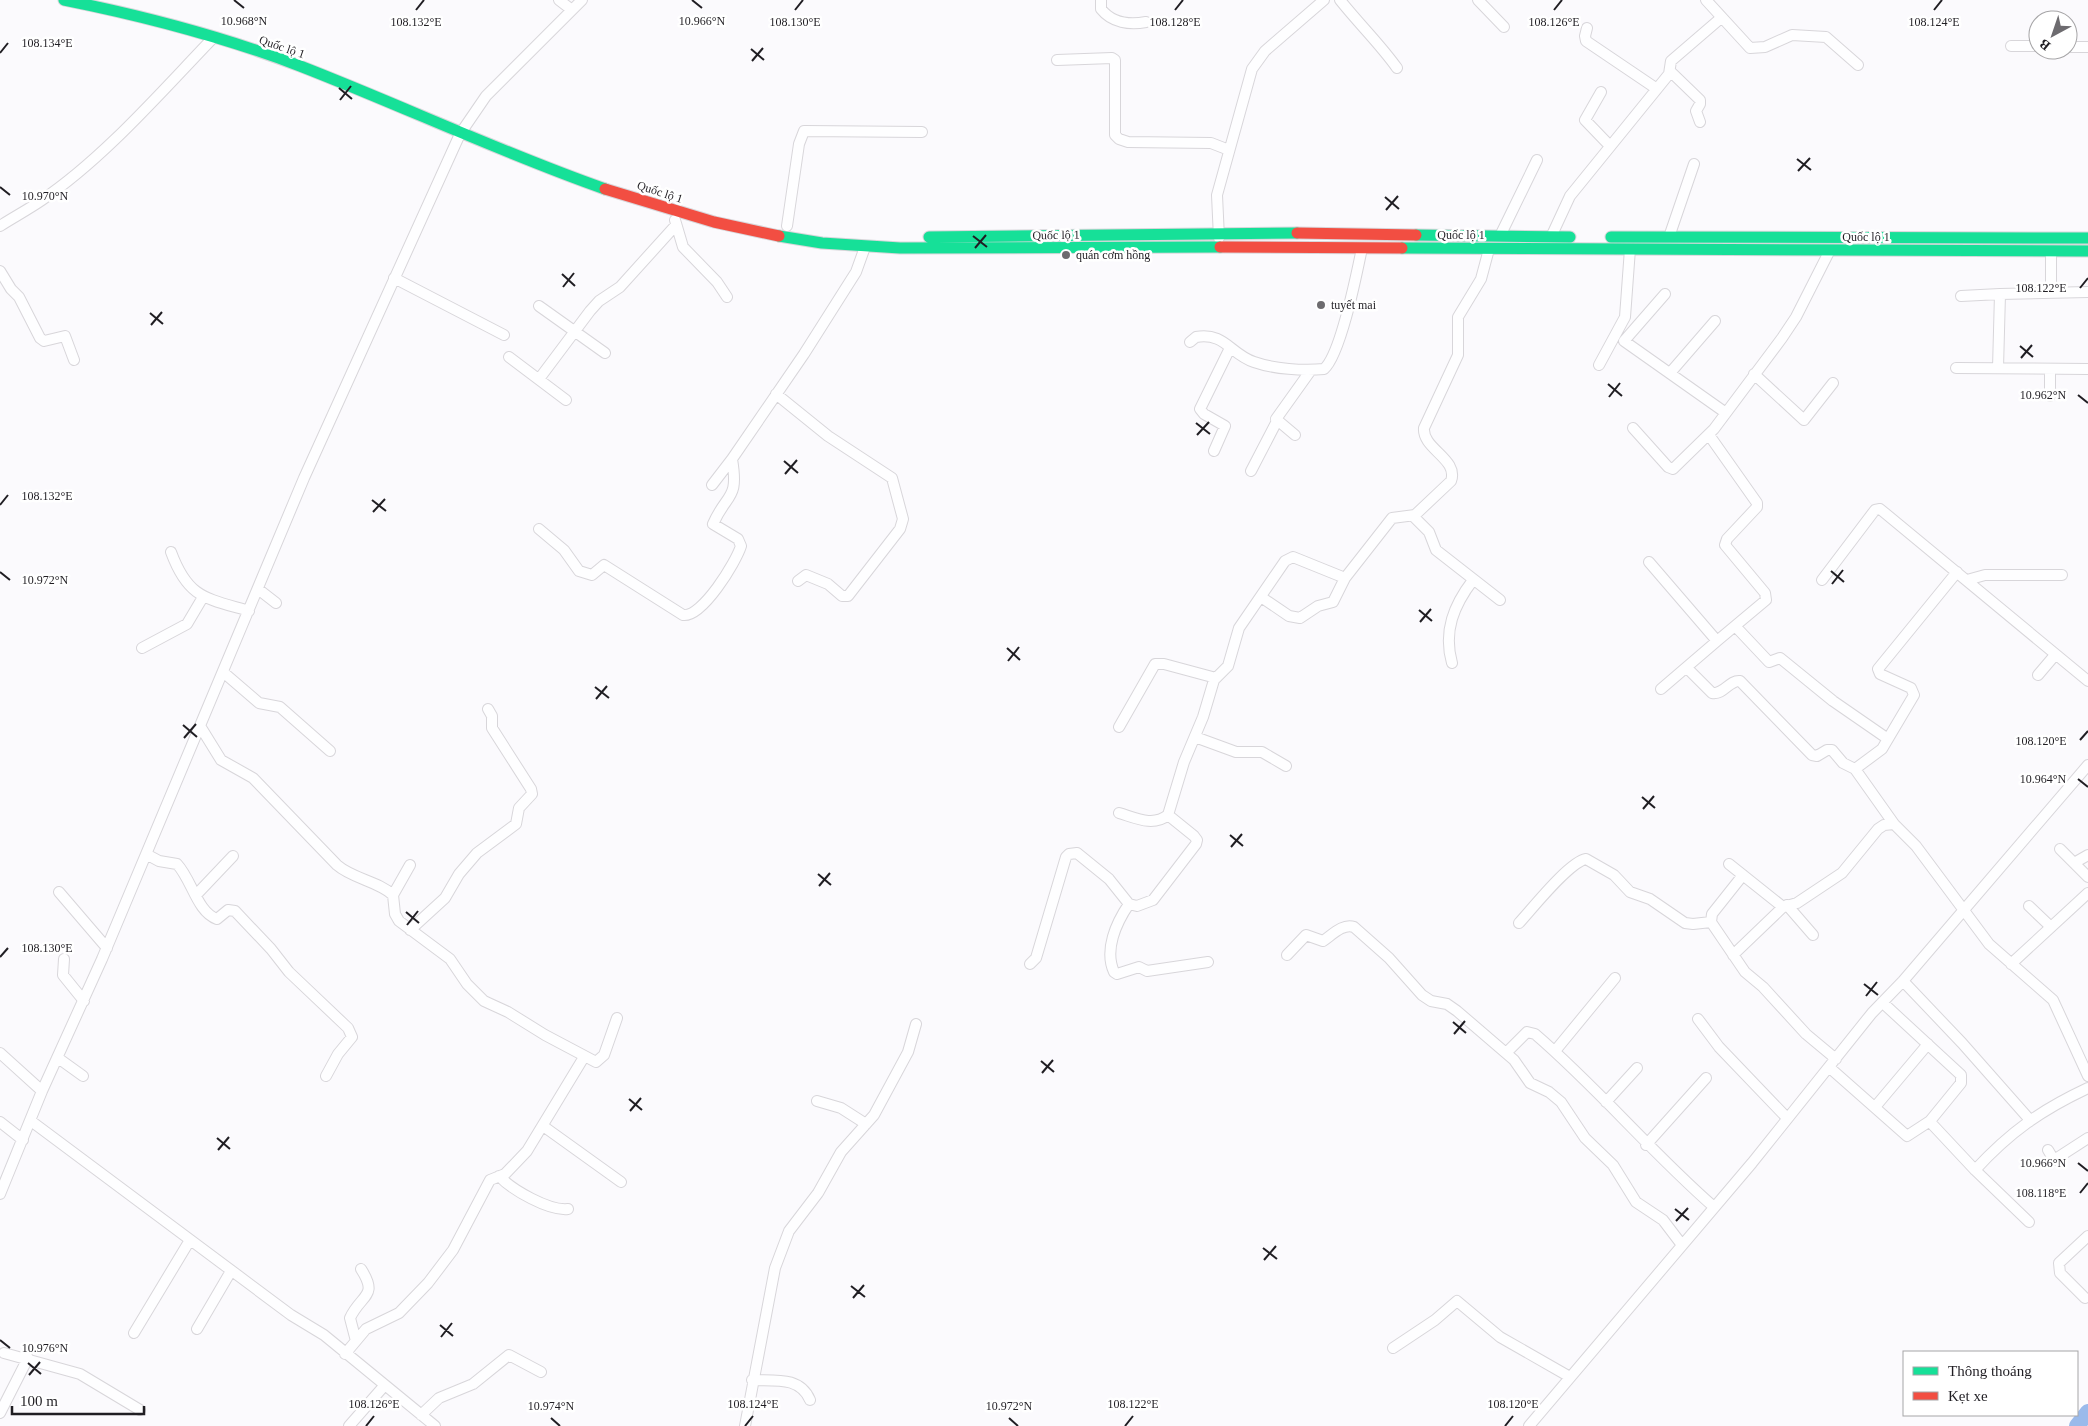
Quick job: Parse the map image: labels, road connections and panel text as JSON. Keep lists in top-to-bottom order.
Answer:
{
  "streets": {
    "highway": ["Quốc lộ 1"]
  },
  "places": ["quán cơm hồng", "tuyết mai"],
  "legend": ["Thông thoáng", "Kẹt xe"],
  "scale_bar": "100 m",
  "north": "bottom left",
  "coordinates": [
    "10.968°N",
    "10.966°N",
    "108.132°E",
    "108.130°E",
    "108.128°E",
    "108.126°E",
    "108.124°E",
    "108.134°E",
    "10.970°N",
    "108.122°E",
    "10.962°N",
    "10.972°N",
    "108.120°E",
    "10.964°N",
    "108.118°E",
    "10.976°N",
    "10.974°N"
  ]
}
